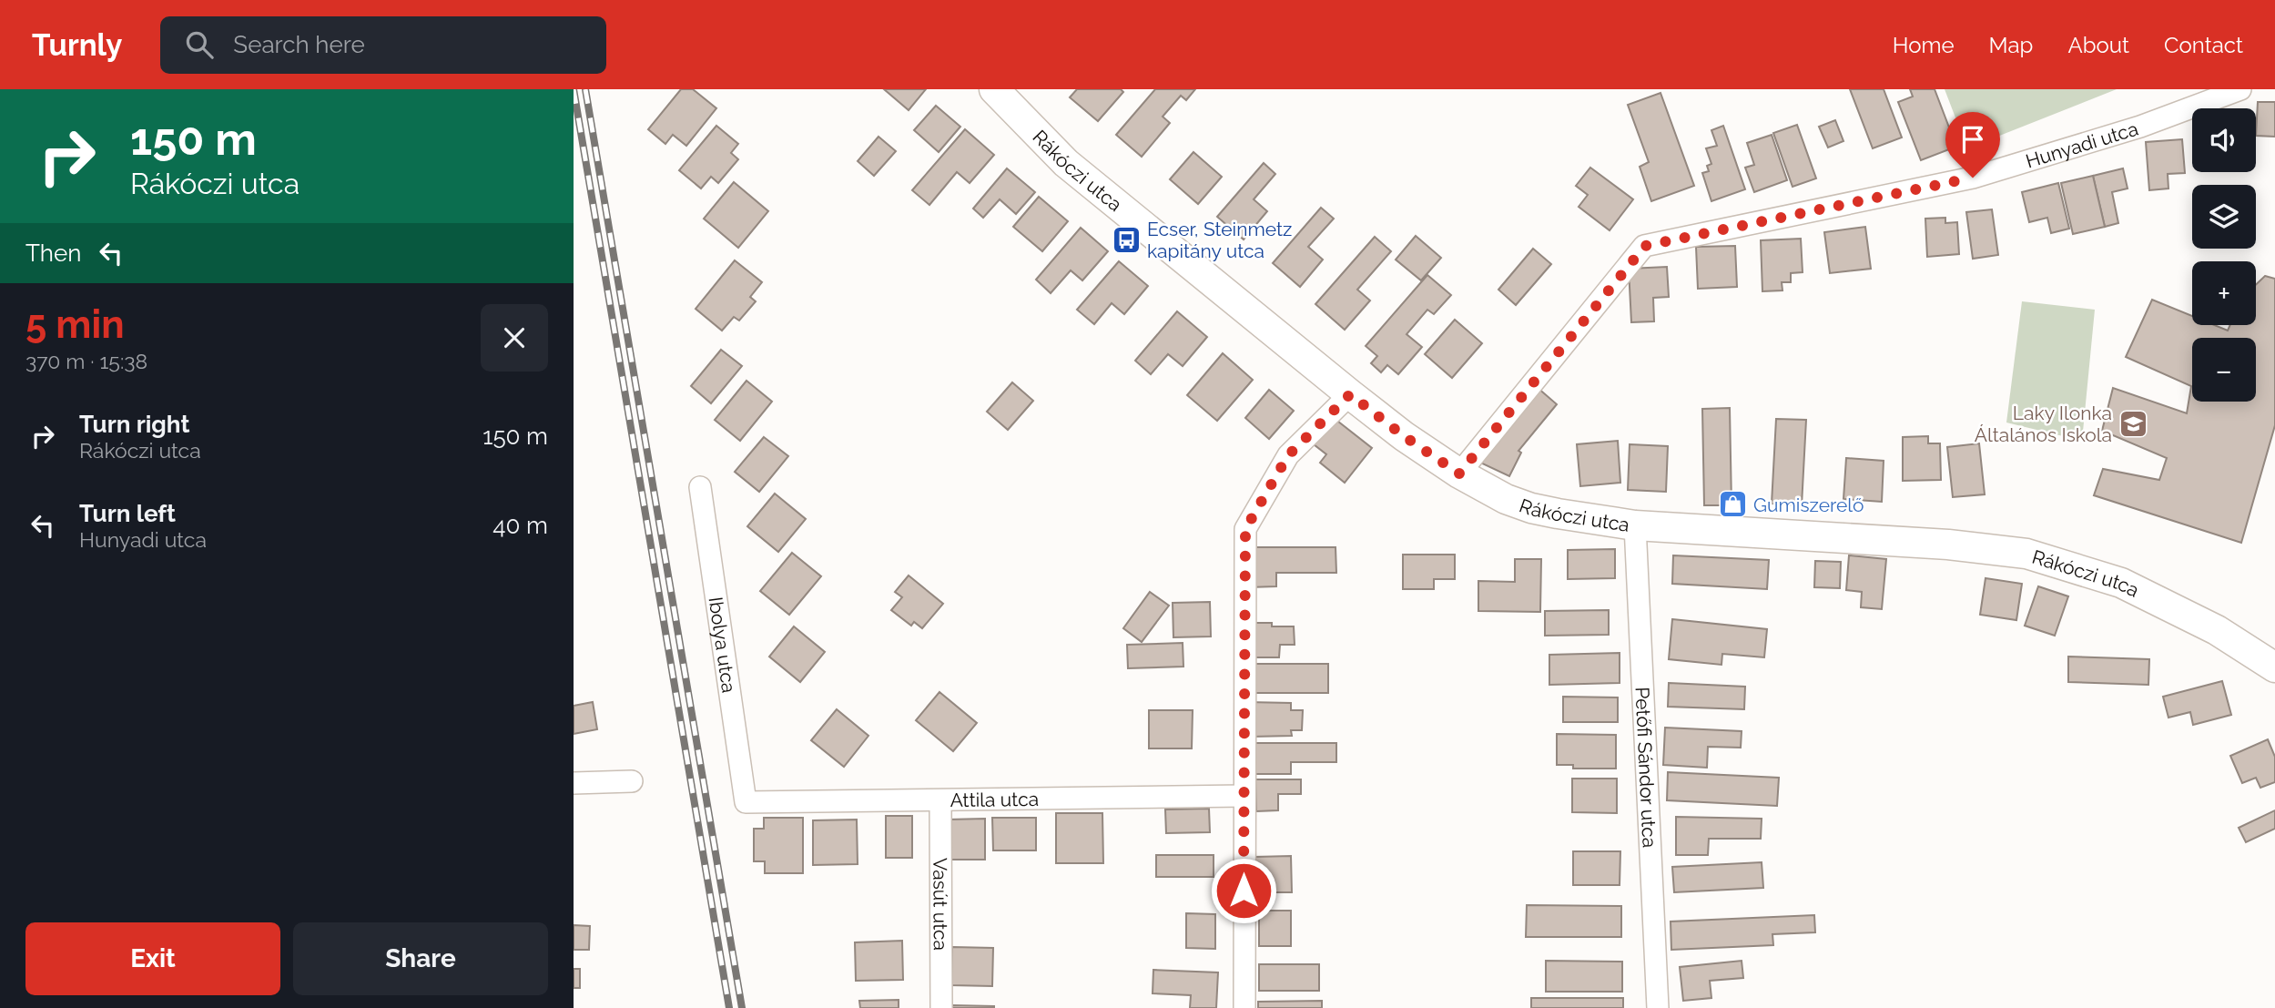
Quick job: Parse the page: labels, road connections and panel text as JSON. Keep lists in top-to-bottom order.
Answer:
{
  "streets": {
    "main road": ["Rákóczi utca"],
    "street": [
      "Hunyadi utca",
      "Ibolya utca",
      "Petőfi Sándor utca",
      "Attila utca",
      "Vasút utca"
    ]
  },
  "crossings": [
    ["Hunyadi utca", "Rákóczi utca"],
    ["Rákóczi utca", "Petőfi Sándor utca"],
    ["Ibolya utca", "Attila utca"],
    ["Attila utca", "Vasút utca"]
  ],
  "places": {
    "bus stop": ["Ecser, Steinmetz kapitány utca"],
    "school or university": ["Laky Ilonka Általános Iskola"],
    "shop": ["Gumiszerelő"]
  },
  "page": {
    "header": "Turnly",
    "search": "Search here",
    "nav": [
      "Home",
      "Map",
      "About",
      "Contact"
    ],
    "turn": ["150 m", "Rákóczi utca"],
    "map_buttons": ["+", "−"],
    "then": "Then",
    "heading": ["5 min", "370 m · 15:38"],
    "list": [
      {
        "name": "Turn right",
        "note": "Rákóczi utca",
        "value": "150 m"
      },
      {
        "name": "Turn left",
        "note": "Hunyadi utca",
        "value": "40 m"
      }
    ],
    "buttons": ["Exit", "Share"]
  }
}
